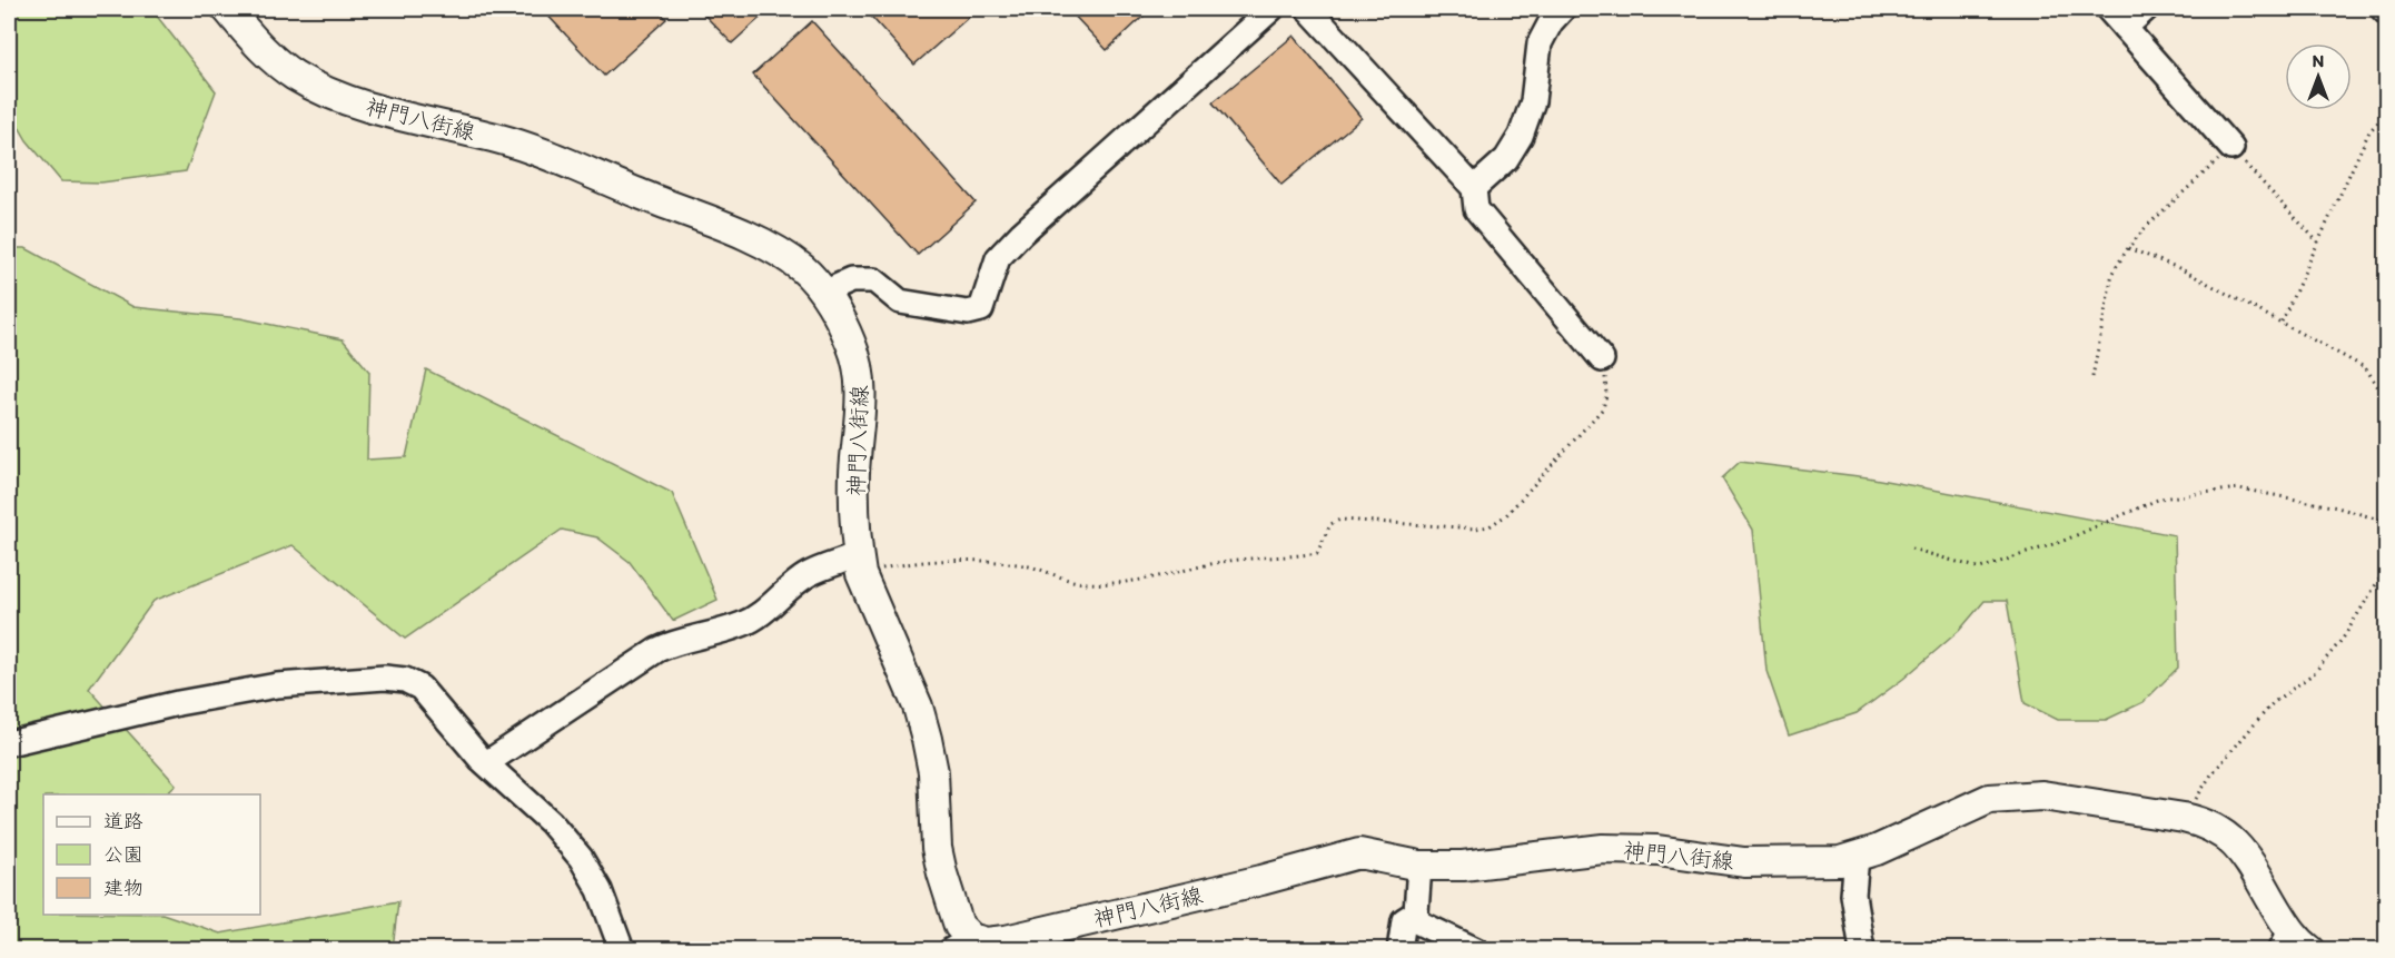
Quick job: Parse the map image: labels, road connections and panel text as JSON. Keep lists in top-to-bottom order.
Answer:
{
  "streets": {
    "main road": ["神門八街線"]
  },
  "legend": ["道路", "公園", "建物"],
  "north": "top"
}
